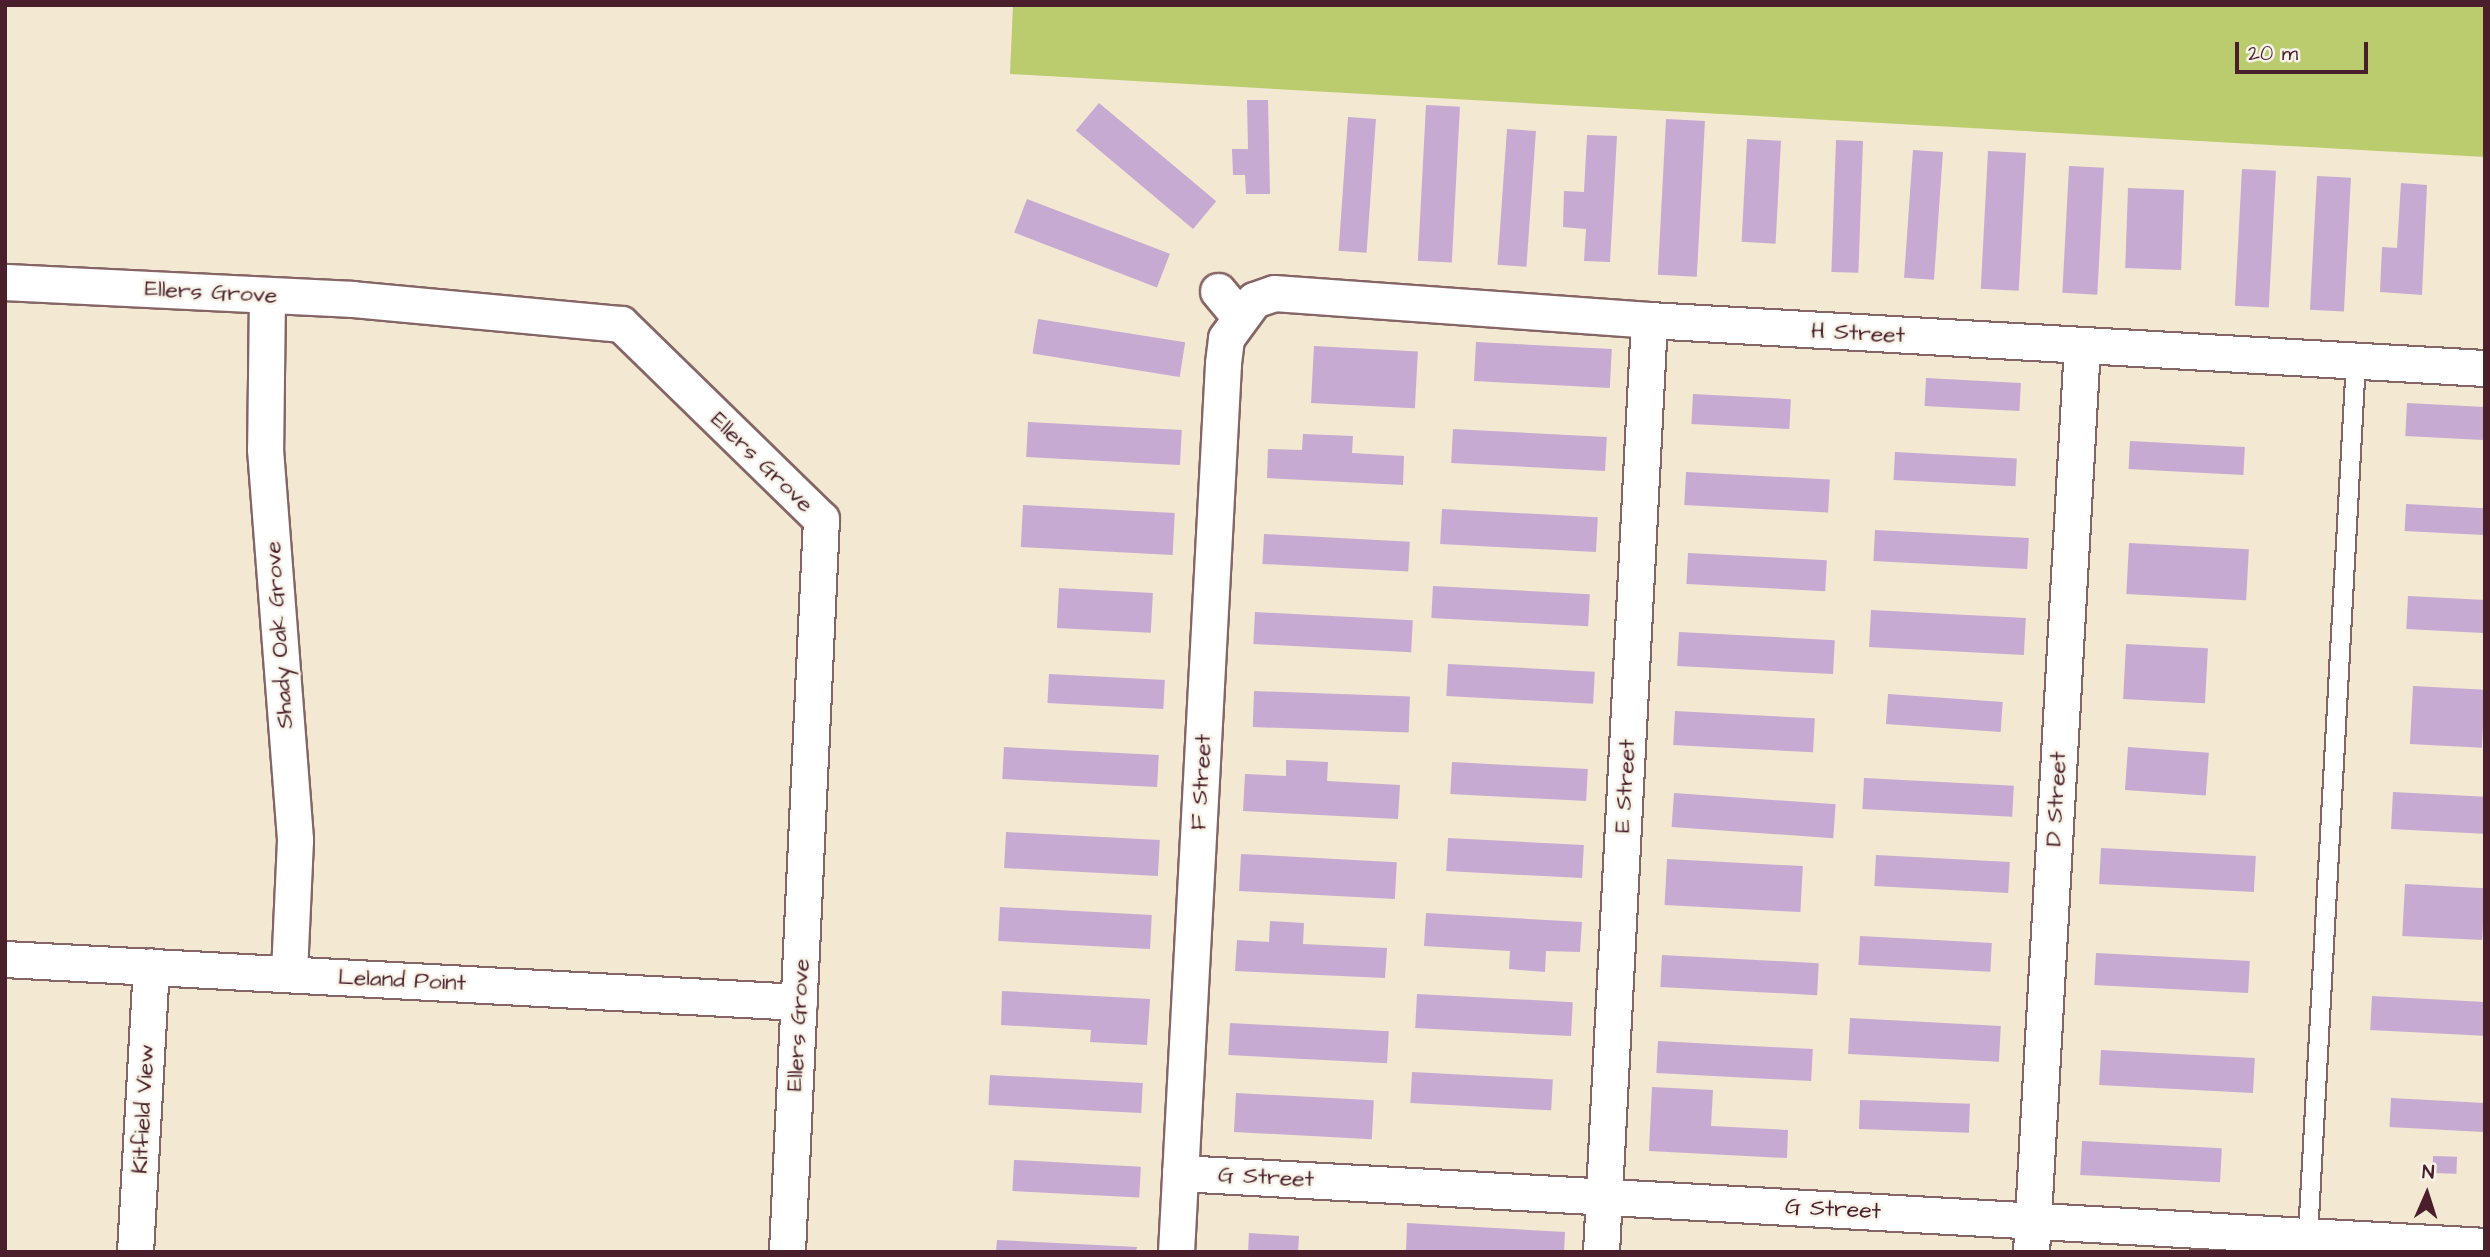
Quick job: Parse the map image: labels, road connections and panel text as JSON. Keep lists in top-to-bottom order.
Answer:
{
  "streets": {
    "street": [
      "Ellers Grove",
      "H Street",
      "Shady Oak Grove",
      "F Street",
      "E Street",
      "D Street",
      "Leland Point",
      "Kitfield View",
      "G Street"
    ]
  },
  "crossings": [
    ["Ellers Grove", "Shady Oak Grove"],
    ["Ellers Grove", "Leland Point"],
    ["H Street", "F Street"],
    ["H Street", "E Street"],
    ["H Street", "D Street"],
    ["Shady Oak Grove", "Leland Point"],
    ["F Street", "G Street"],
    ["E Street", "G Street"],
    ["D Street", "G Street"],
    ["Leland Point", "Kitfield View"]
  ],
  "scale_bar": "20 m",
  "north": "top"
}
